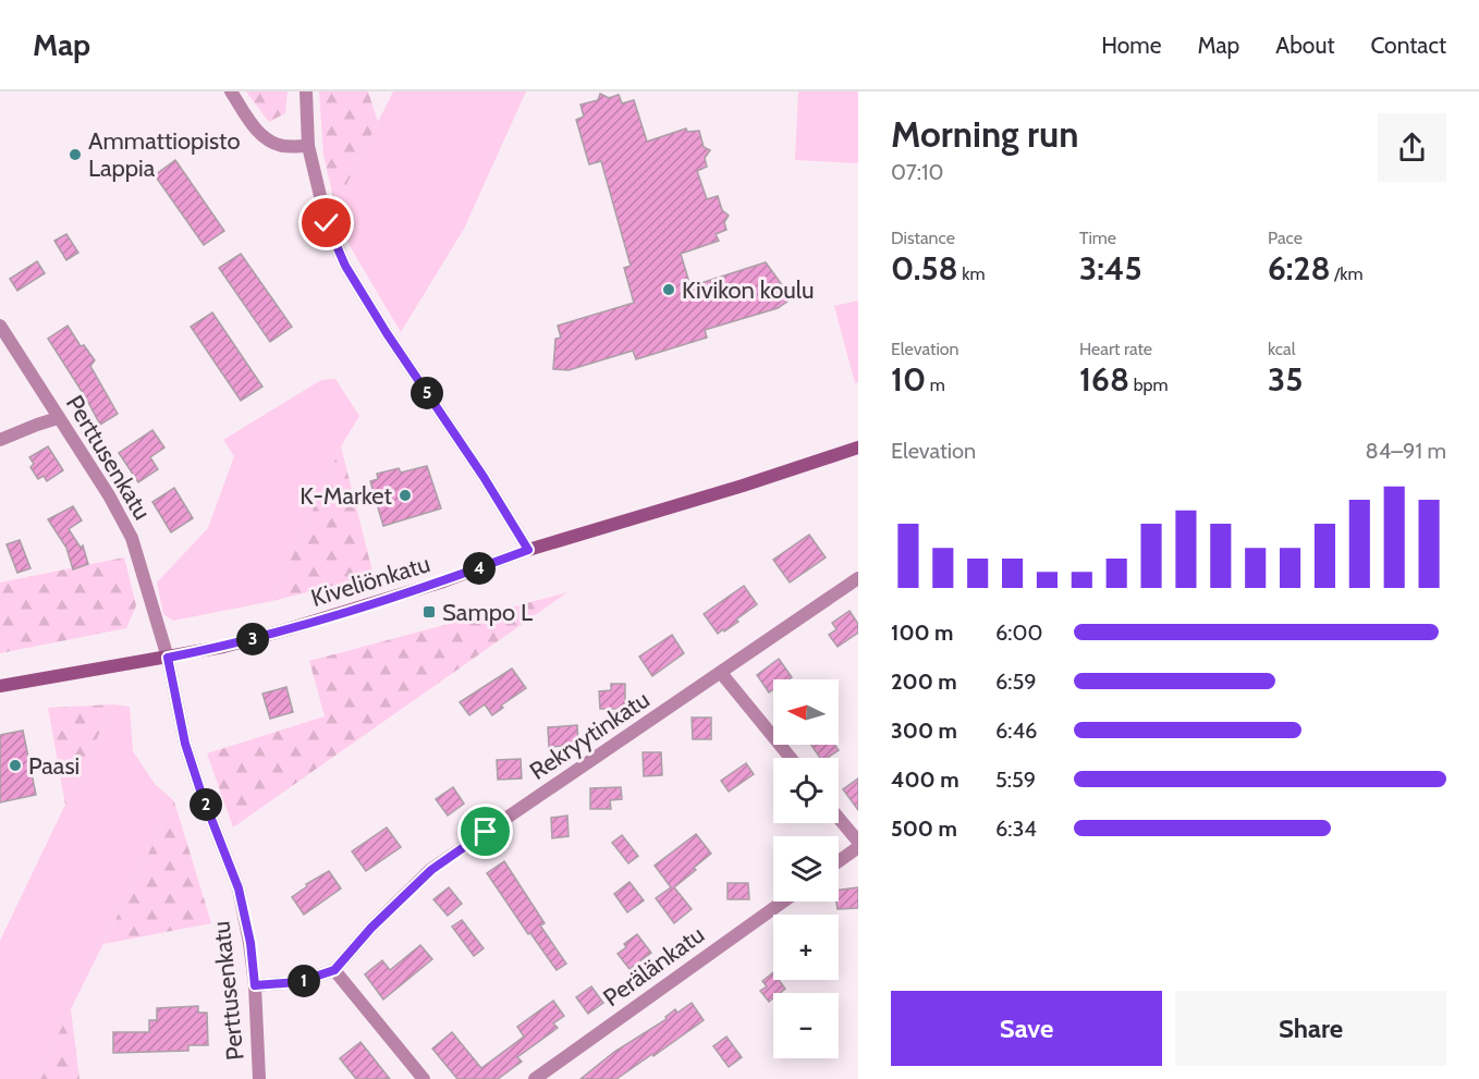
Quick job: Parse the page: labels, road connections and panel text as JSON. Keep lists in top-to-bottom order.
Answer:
{
  "streets": {
    "main road": ["Kiveliönkatu"],
    "street": ["Perttusenkatu", "Rekryytinkatu", "Perälänkatu"]
  },
  "crossings": [
    ["Perttusenkatu", "Kiveliönkatu"]
  ],
  "places": {
    "other": [
      "Ammattiopisto Lappia",
      "Kivikon koulu",
      "K-Market",
      "Paasi"
    ],
    "transit": ["Sampo L"]
  },
  "north": "left",
  "page": {
    "header": "Map",
    "nav": [
      "Home",
      "Map",
      "About",
      "Contact"
    ],
    "heading": ["Morning run", "07:10"],
    "stats": [
      ["Distance", "0.58 km"],
      ["Time", "3:45"],
      ["Pace", "6:28 /km"],
      ["Elevation", "10 m"],
      ["Heart rate", "168 bpm"],
      ["kcal", "35"]
    ],
    "pins": [
      "5",
      "4",
      "3",
      "2",
      "1"
    ],
    "chart": ["Elevation", "84–91 m"],
    "list": [
      {
        "name": "100 m",
        "note": "6:00"
      },
      {
        "name": "200 m",
        "note": "6:59"
      },
      {
        "name": "300 m",
        "note": "6:46"
      },
      {
        "name": "400 m",
        "note": "5:59"
      },
      {
        "name": "500 m",
        "note": "6:34"
      }
    ],
    "map_buttons": ["+", "−"],
    "buttons": ["Save", "Share"]
  }
}
